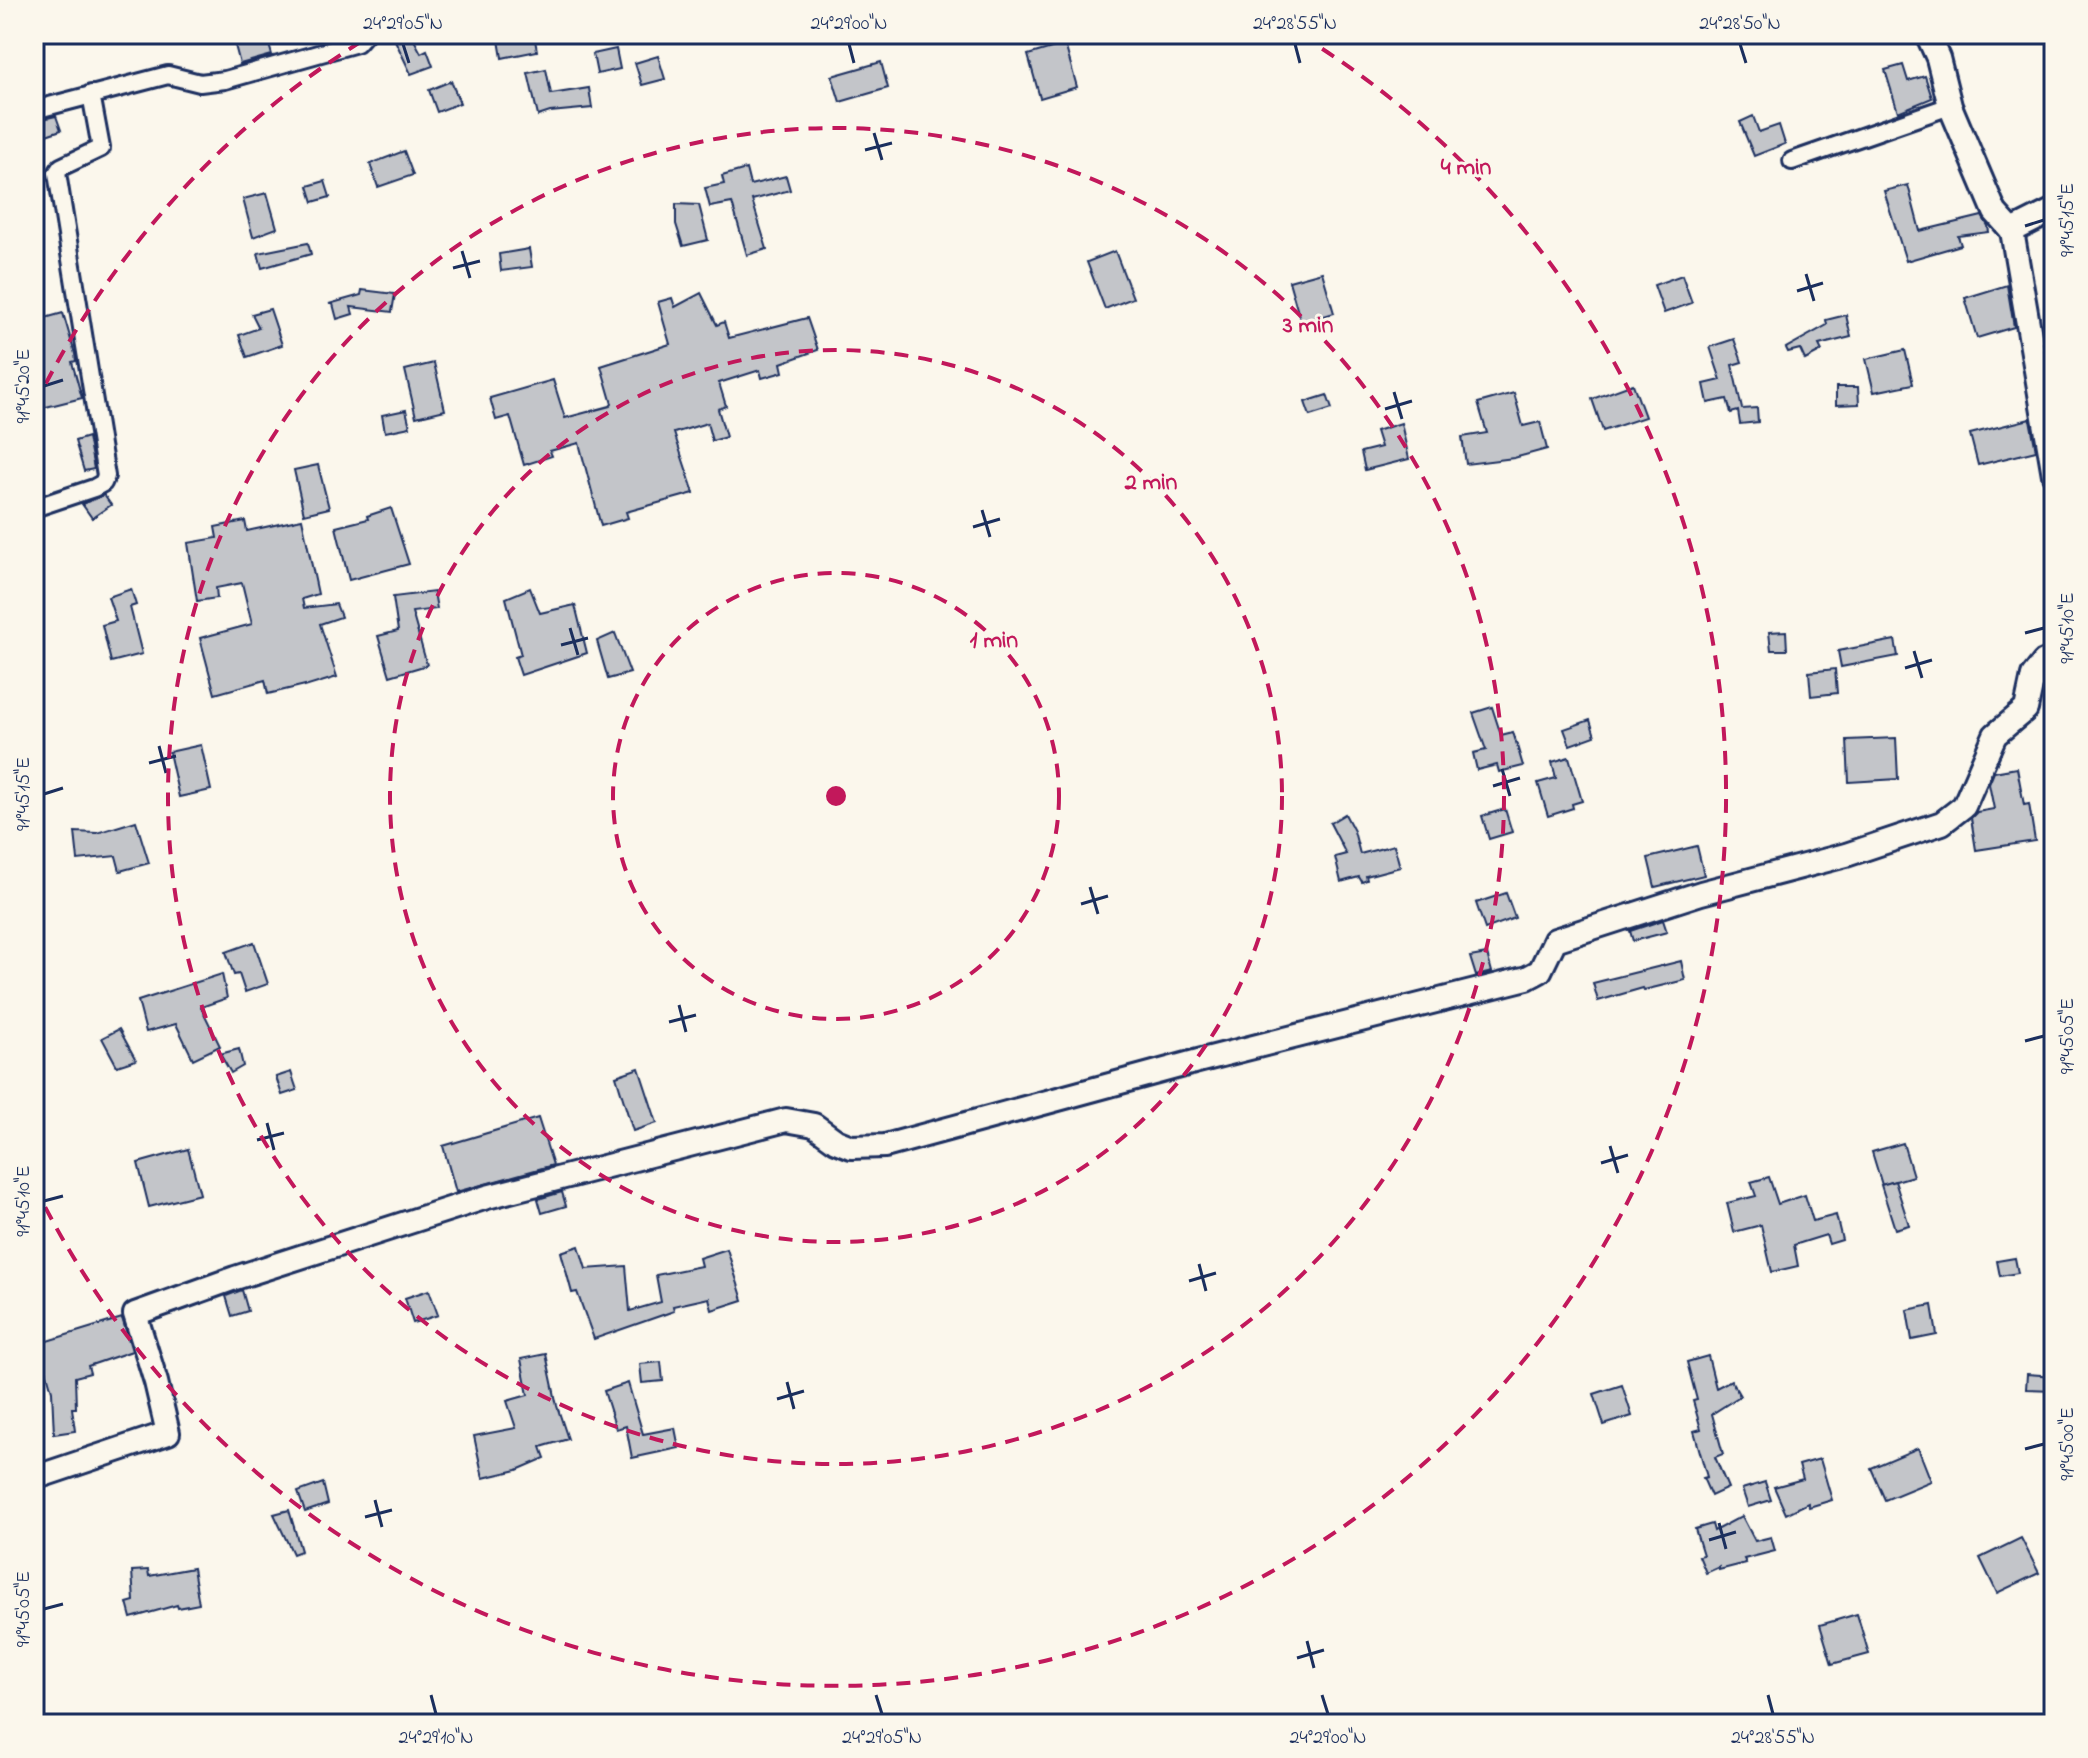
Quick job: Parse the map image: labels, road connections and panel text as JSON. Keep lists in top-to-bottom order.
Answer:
{
  "coordinates": [
    "24°29'05\"N",
    "24°29'00\"N",
    "24°28'55\"N",
    "24°28'50\"N",
    "91°45'15\"E",
    "91°45'20\"E",
    "91°45'10\"E",
    "91°45'05\"E",
    "91°45'00\"E",
    "24°29'10\"N"
  ],
  "rings": [
    "4 min",
    "3 min",
    "2 min",
    "1 min"
  ]
}
